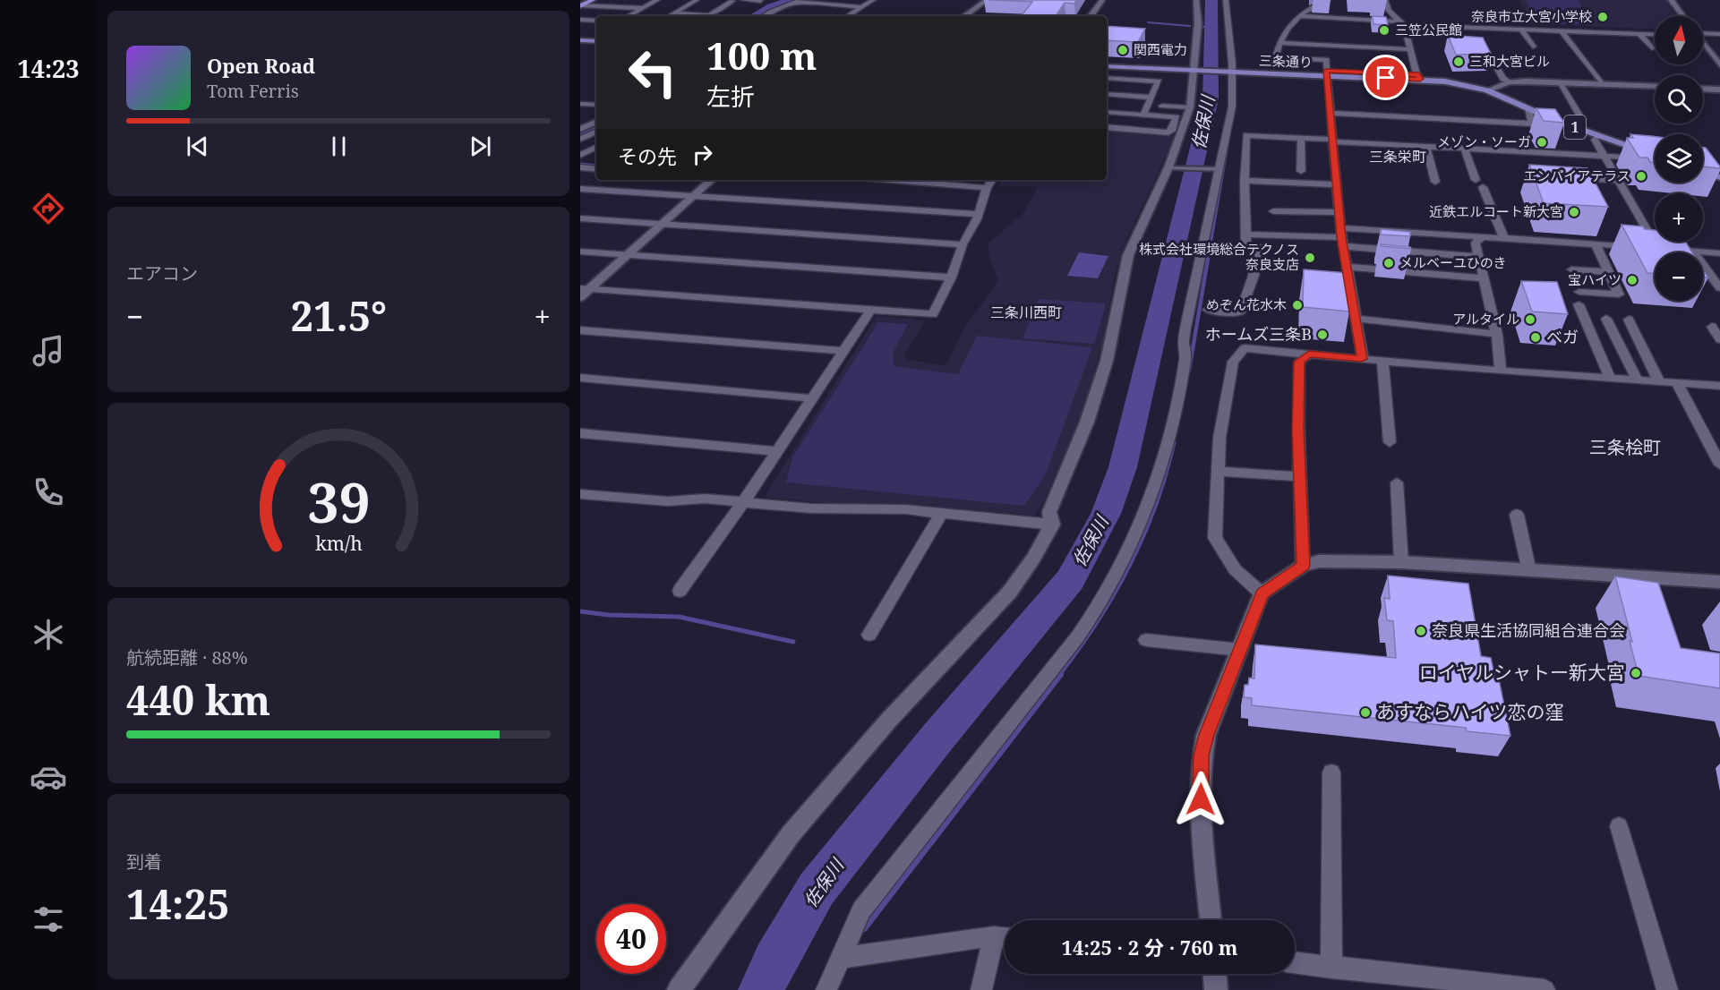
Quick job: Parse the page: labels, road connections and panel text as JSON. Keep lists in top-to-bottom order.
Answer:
{
  "streets": {
    "main road": ["三条通り", "1"]
  },
  "crossings": [
    ["三条通り", "1"]
  ],
  "districts": ["三条栄町", "三条川西町", "三条桧町"],
  "water": ["佐保川"],
  "places": [
    "奈良市立大宮小学校",
    "三笠公民館",
    "関西電力",
    "三和大宮ビル",
    "メゾン・ソーガ",
    "エンパイアテラス",
    "近鉄エルコート新大宮",
    "株式会社環境総合テクノス 奈良支店",
    "メルベーユひのき",
    "宝ハイツ",
    "めぞん花水木",
    "アルタイル",
    "ホームズ三条B",
    "ベガ",
    "奈良県生活協同組合連合会",
    "ロイヤルシャトー新大宮",
    "あすならハイツ恋の窪"
  ],
  "north": "top",
  "page": {
    "tabs": "14:23",
    "map_buttons": ["+", "−"],
    "turn": ["100 m", "左折"],
    "song": ["Open Road", "Tom Ferris"],
    "then": "その先",
    "tile": [
      "エアコン",
      ["航続距離 · 88%", "440 km"],
      ["到着", "14:25"]
    ],
    "heat": ["−", "21.5°", "+"],
    "limit": "40",
    "trip": "14:25 · 2 分 · 760 m",
    "gauge": ["39", "km/h"]
  }
}
